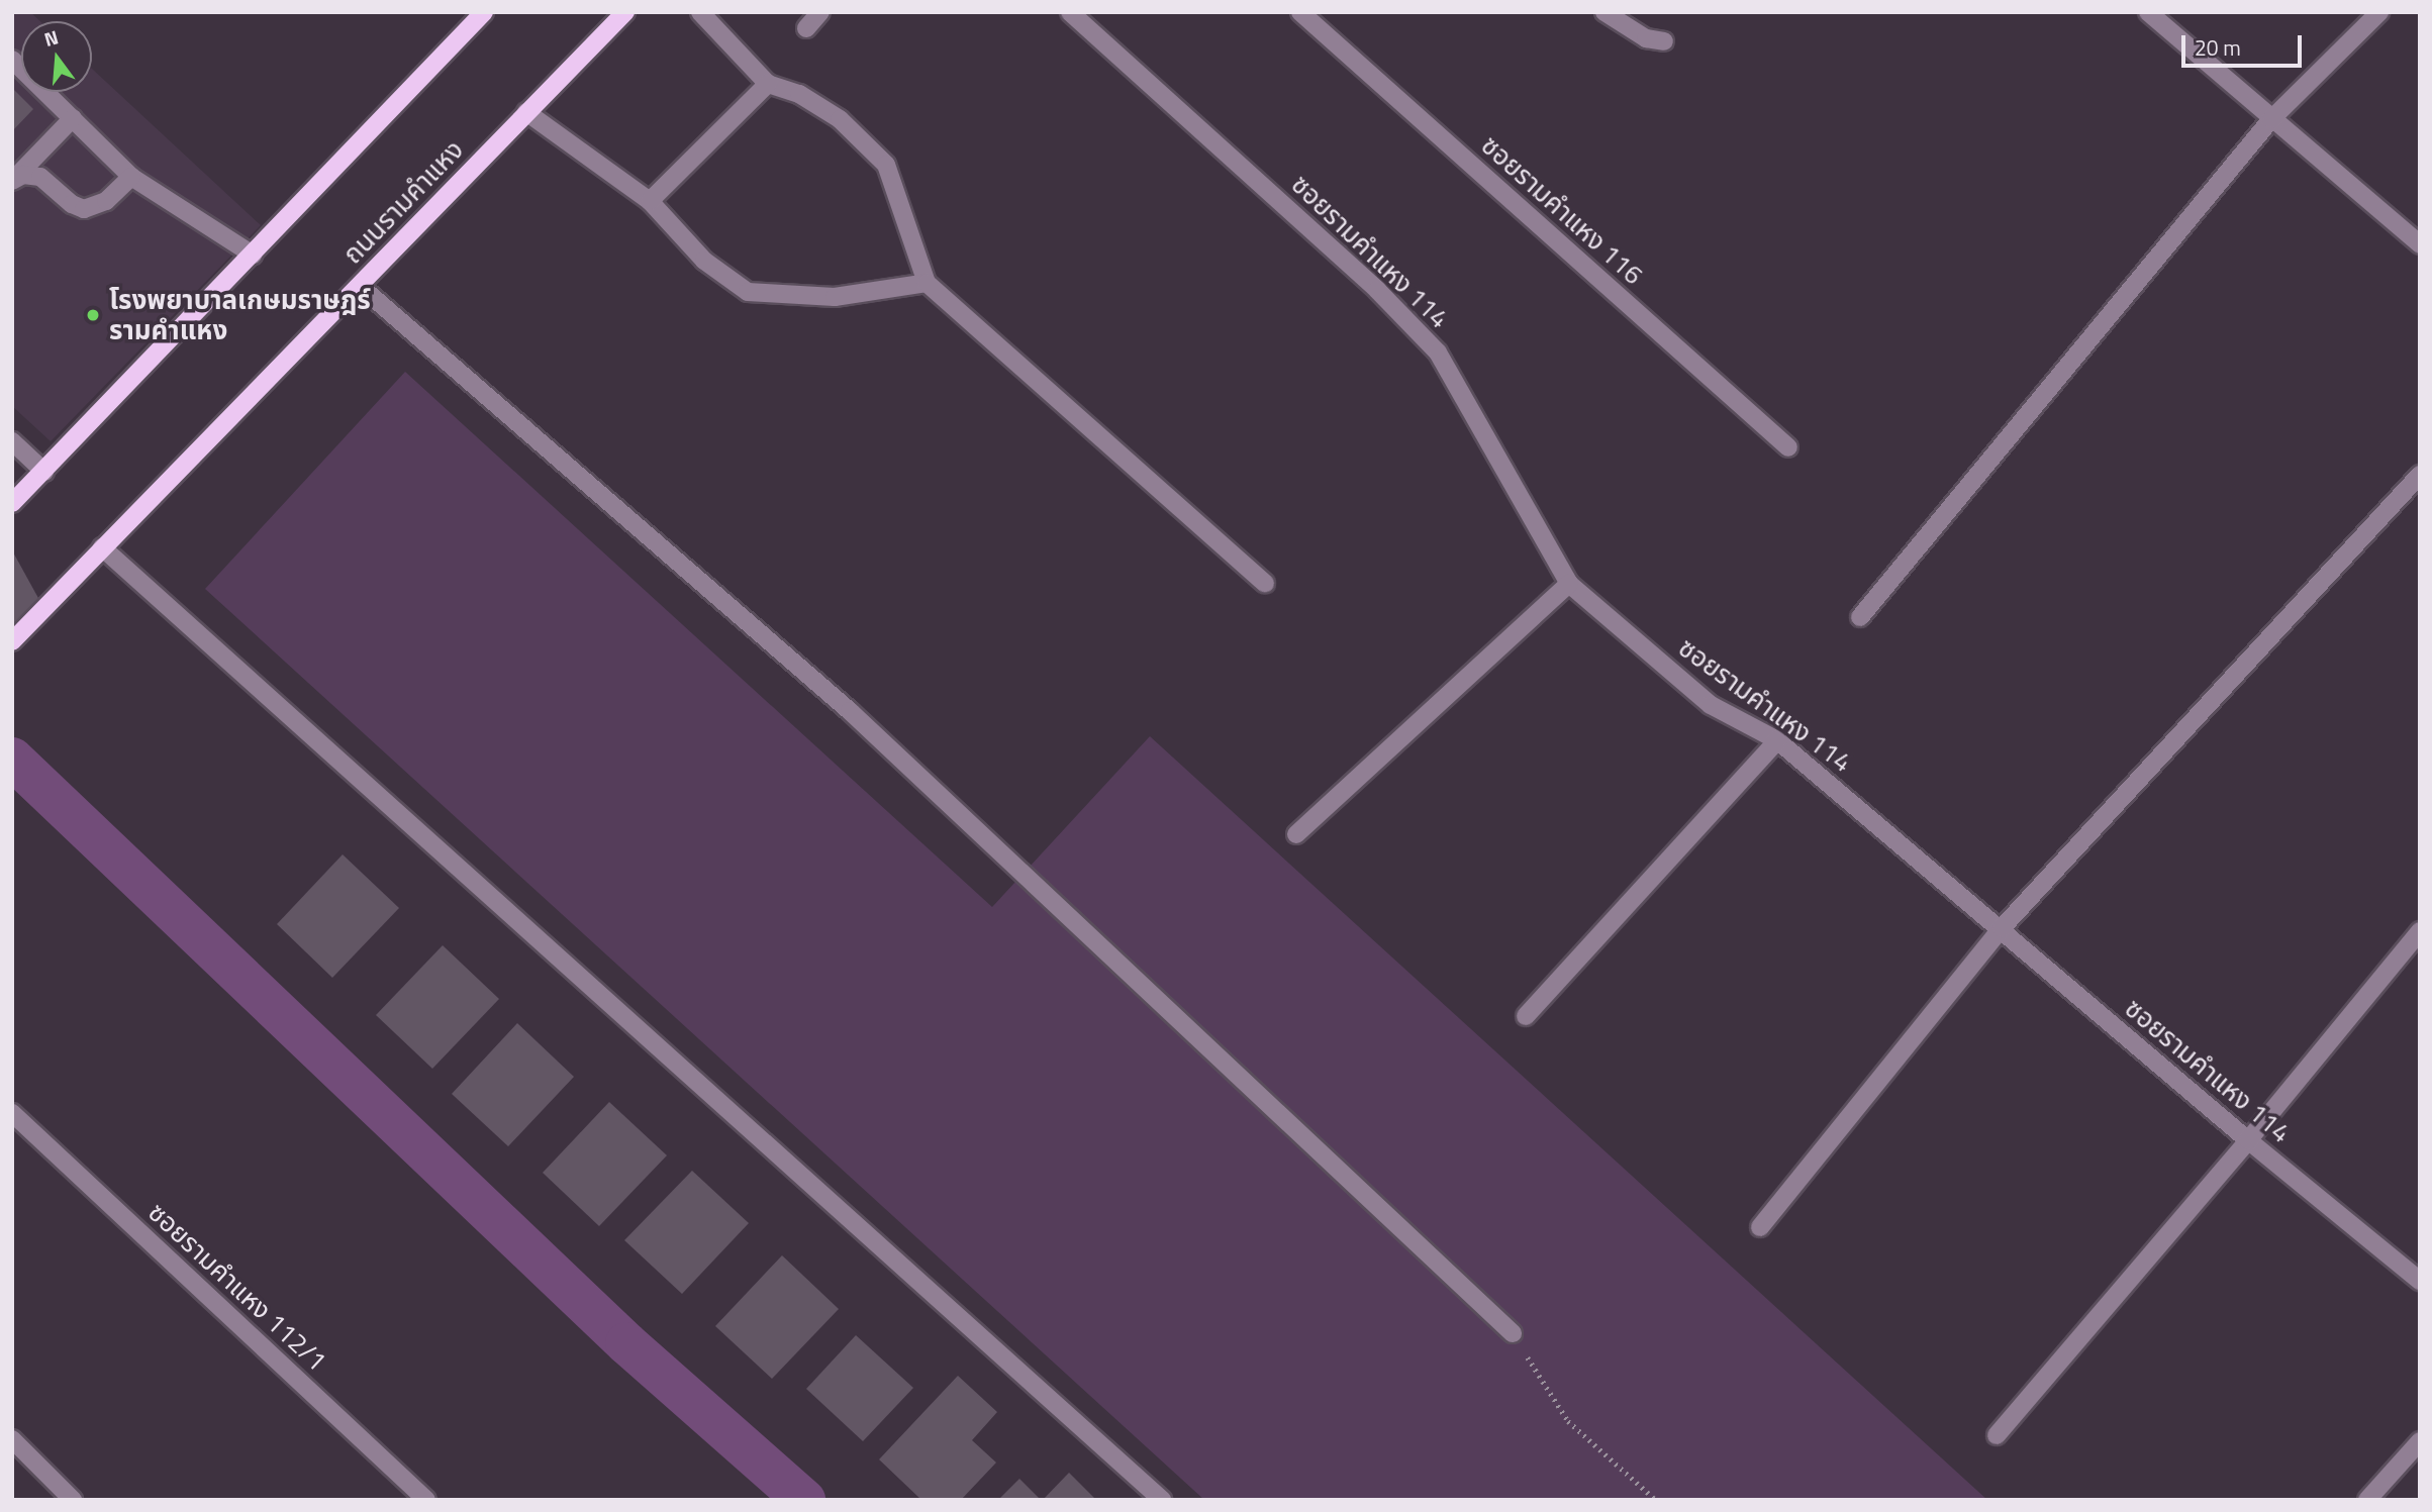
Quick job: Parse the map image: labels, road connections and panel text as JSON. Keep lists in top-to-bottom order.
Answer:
{
  "streets": {
    "main road": ["ถนนรามคำแหง"],
    "street": ["ซอยรามคำแหง 116", "ซอยรามคำแหง 114", "ซอยรามคำแหง 112/1"]
  },
  "places": ["โรงพยาบาลเกษมราษฎร์ รามคำแหง"],
  "scale_bar": "20 m",
  "north": "top"
}
